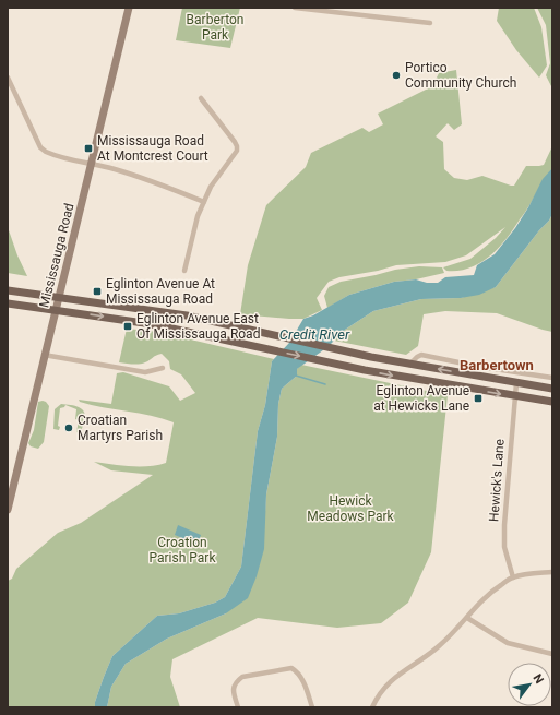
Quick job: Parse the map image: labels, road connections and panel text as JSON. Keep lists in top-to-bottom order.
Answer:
{
  "streets": {
    "main road": ["Mississauga Road"],
    "street": ["Hewick's Lane"]
  },
  "districts": ["Barbertown"],
  "water": ["Credit River"],
  "parks": ["Barberton Park", "Hewick Meadows Park", "Croation Parish Park"],
  "places": {
    "other": ["Portico Community Church", "Croatian Martyrs Parish"],
    "transit": [
      "Mississauga Road At Montcrest Court",
      "Eglinton Avenue At Mississauga Road",
      "Eglinton Avenue East Of Mississauga Road",
      "Eglinton Avenue at Hewicks Lane"
    ]
  },
  "north": "top right"
}
